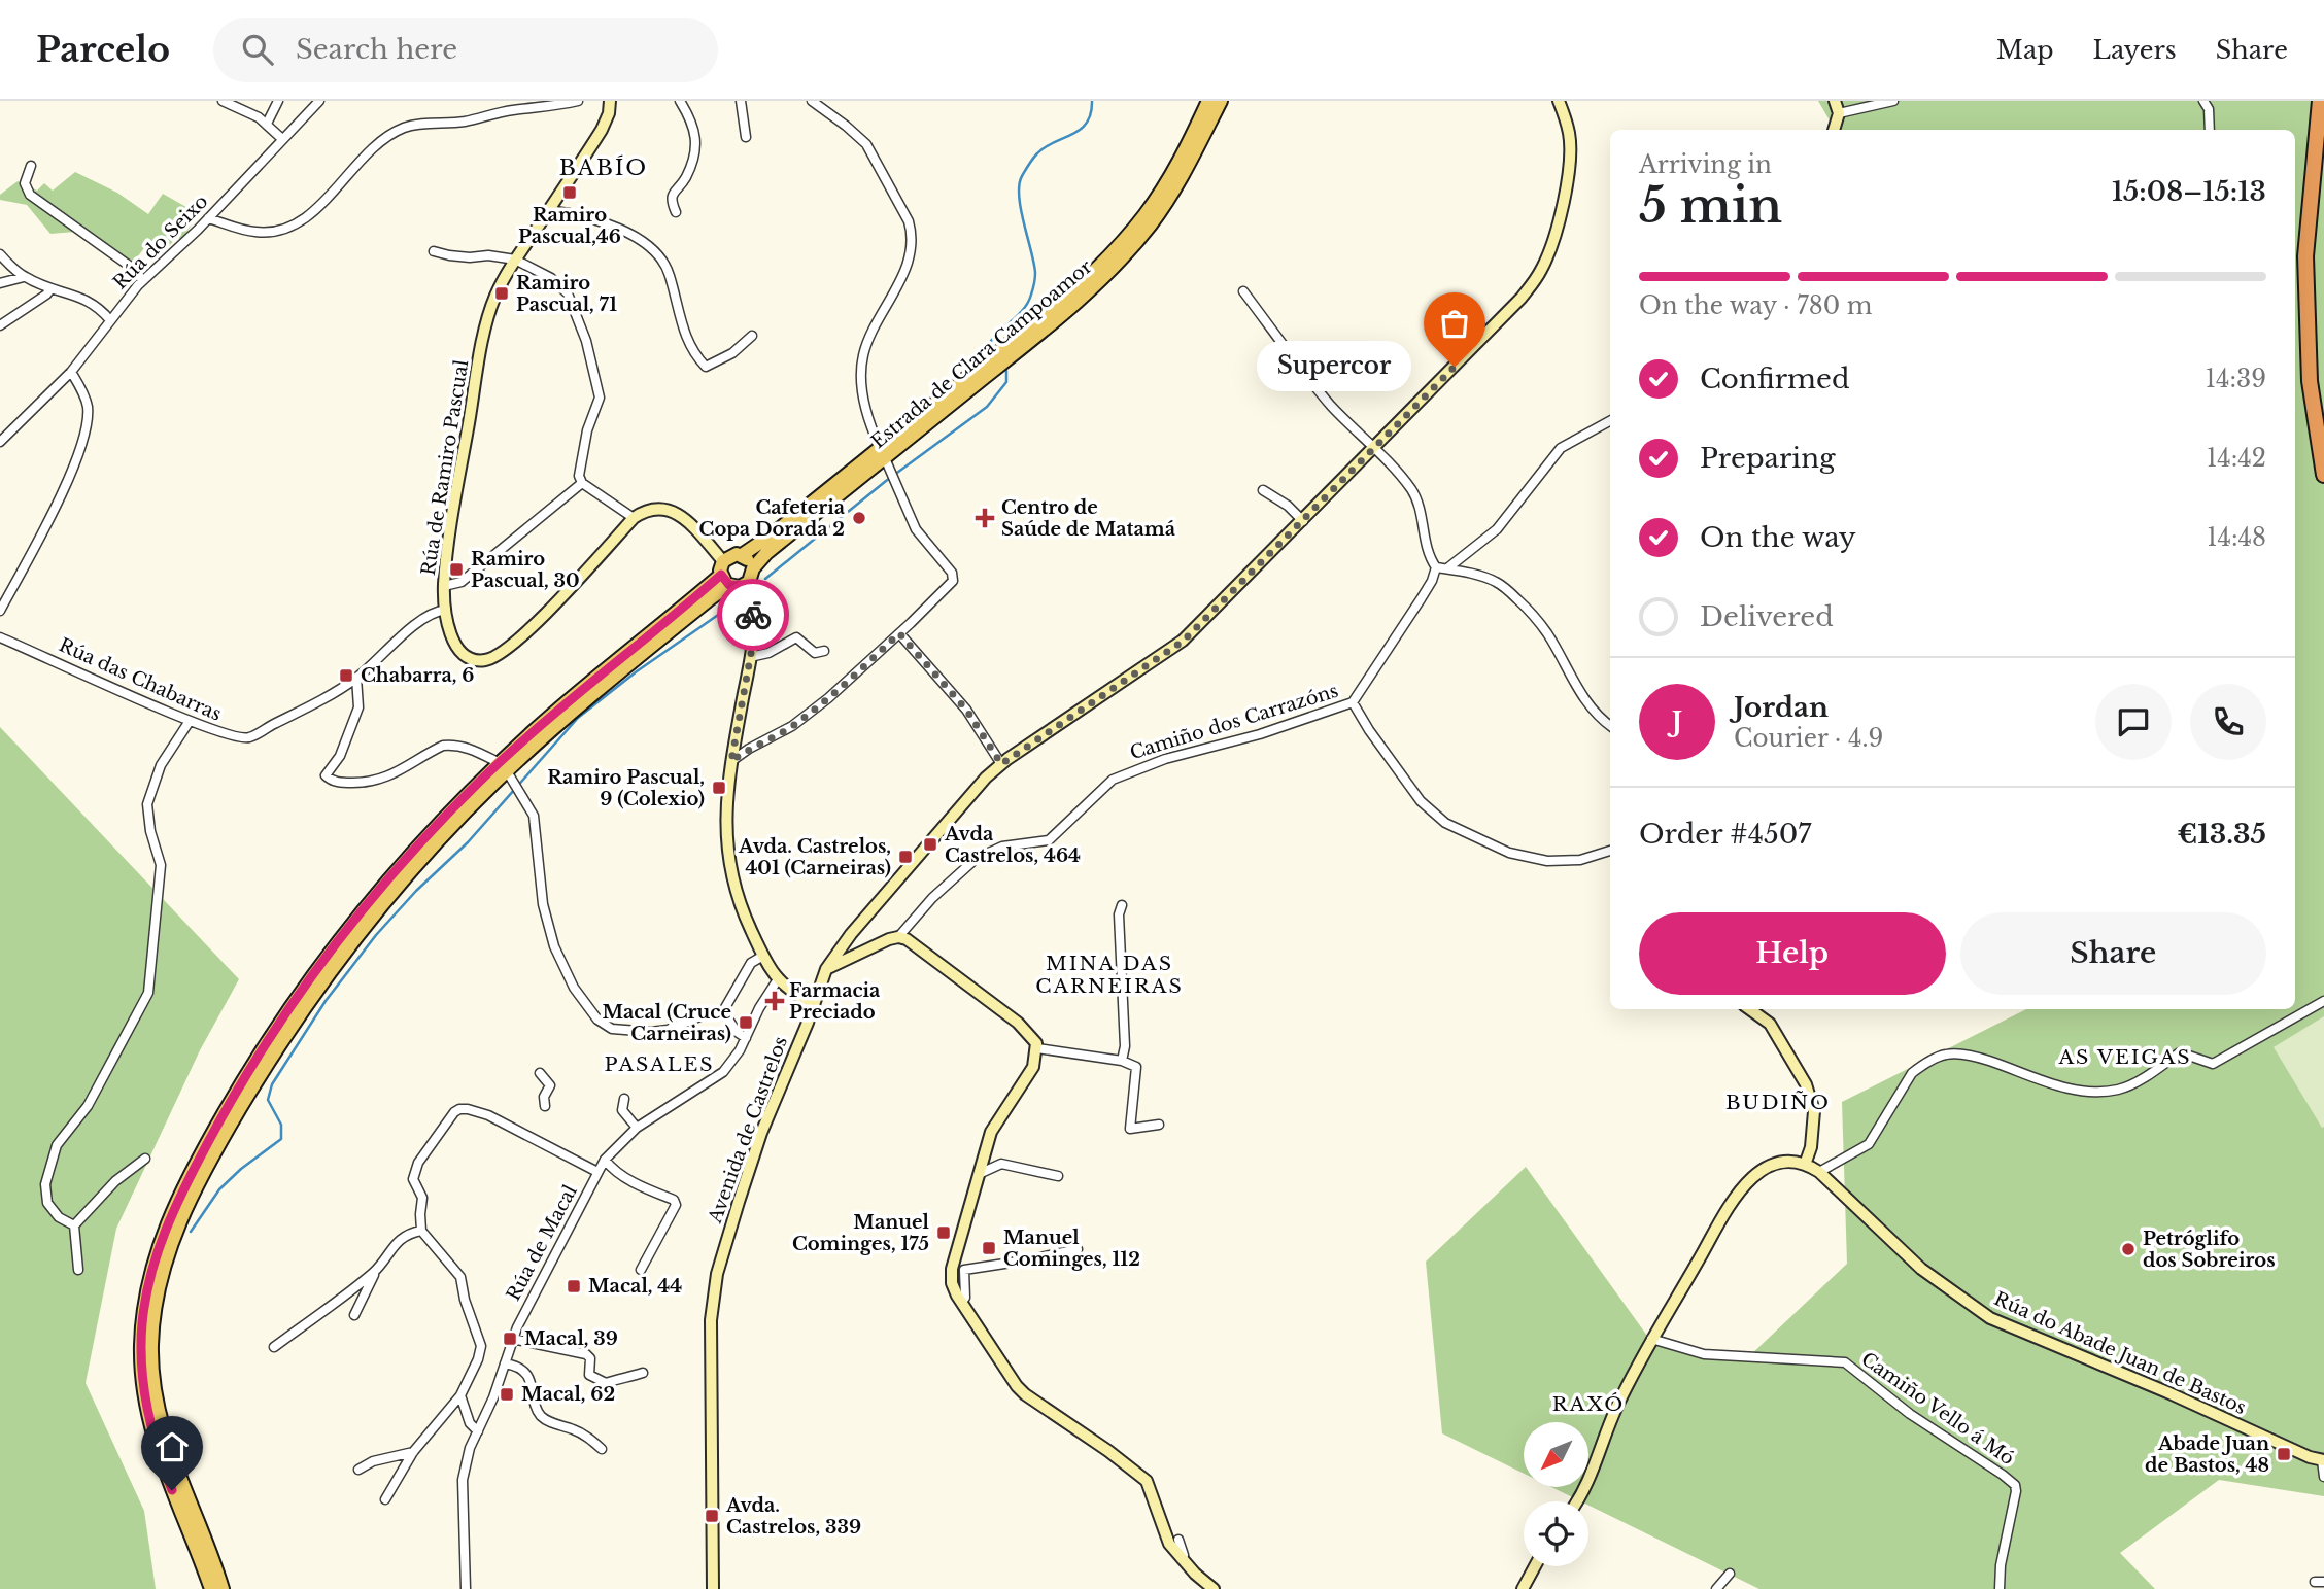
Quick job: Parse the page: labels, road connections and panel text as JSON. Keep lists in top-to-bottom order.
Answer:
{
  "streets": {
    "main road": ["Estrada de Clara Campoamor"],
    "street": [
      "Rúa do Seixo",
      "Rúa de Ramiro Pascual",
      "Rúa das Chabarras",
      "Camiño dos Carrazóns",
      "Avenida de Castrelos",
      "Rúa de Macal",
      "Rúa do Abade Juan de Bastos",
      "Camiño Vello á Mó"
    ]
  },
  "crossings": [
    ["Rúa de Ramiro Pascual", "Rúa das Chabarras"]
  ],
  "districts": [
    "BABÍO",
    "MINA DAS CARNEIRAS",
    "AS VEIGAS",
    "PASALES",
    "BUDIÑO",
    "RAXÓ"
  ],
  "places": {
    "transit": [
      "Ramiro Pascual,46",
      "Ramiro Pascual, 71",
      "Ramiro Pascual, 30",
      "Chabarra, 6",
      "Ramiro Pascual, 9 (Colexio)",
      "Avda Castrelos, 464",
      "Avda. Castrelos, 401 (Carneiras)",
      "Macal (Cruce Carneiras)",
      "Manuel Cominges, 175",
      "Manuel Cominges, 112",
      "Macal, 44",
      "Macal, 39",
      "Macal, 62",
      "Abade Juan de Bastos, 48",
      "Avda. Castrelos, 339"
    ],
    "other": ["Supercor", "Cafeteria Copa Dorada 2", "Petróglifo dos Sobreiros"],
    "health": ["Centro de Saúde de Matamá", "Farmacia Preciado"]
  },
  "north": "bottom left",
  "page": {
    "header": "Parcelo",
    "search": "Search here",
    "nav": ["Map", "Layers", "Share"],
    "heading": ["5 min", "Arriving in", "15:08–15:13"],
    "panel": [
      "Jordan",
      "Courier · 4.9",
      "Order #4507",
      "€13.35"
    ],
    "bar": "On the way · 780 m",
    "list": [
      ["Confirmed", "14:39"],
      ["Preparing", "14:42"],
      ["On the way", "14:48"],
      "Delivered"
    ],
    "bubble": "Supercor",
    "round": "J",
    "buttons": ["Help", "Share"]
  }
}
